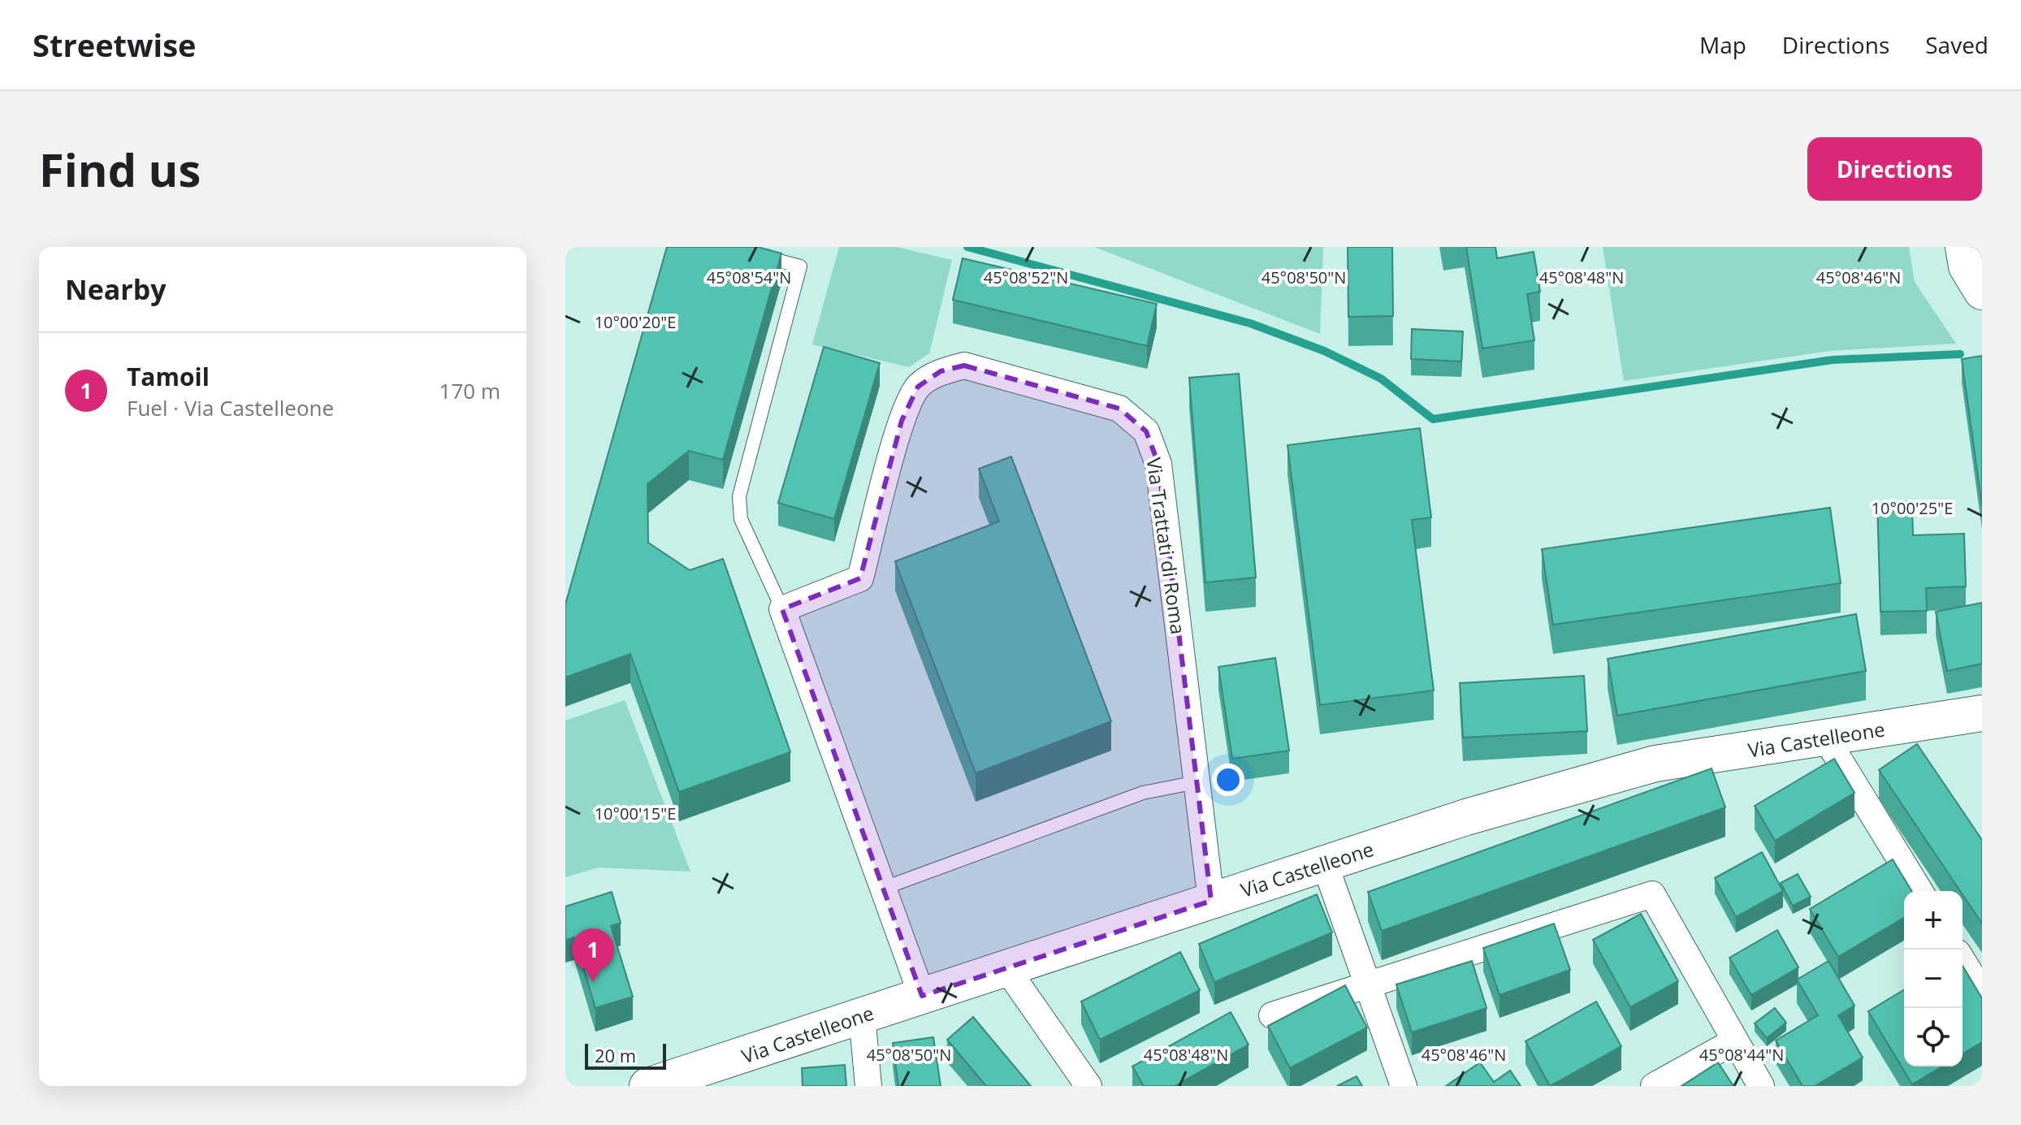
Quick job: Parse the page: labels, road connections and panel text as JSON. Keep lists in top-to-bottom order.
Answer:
{
  "streets": {
    "main road": ["Via Castelleone"],
    "street": ["Via Trattati di Roma"]
  },
  "crossings": [
    ["Via Trattati di Roma", "Via Castelleone"]
  ],
  "scale_bar": "20 m",
  "page": {
    "header": "Streetwise",
    "nav": ["Map", "Directions", "Saved"],
    "buttons": "Directions",
    "title": "Find us",
    "heading": "Nearby",
    "list": [
      {
        "mark": "1",
        "name": "Tamoil",
        "note": "Fuel · Via Castelleone",
        "value": "170 m"
      }
    ],
    "map_buttons": ["+", "−"],
    "pins": "1",
    "scale": "20 m"
  },
  "coordinates": [
    "45°08'54\"N",
    "45°08'52\"N",
    "45°08'50\"N",
    "45°08'48\"N",
    "45°08'46\"N",
    "10°00'20\"E",
    "10°00'25\"E",
    "10°00'15\"E",
    "45°08'44\"N"
  ]
}
